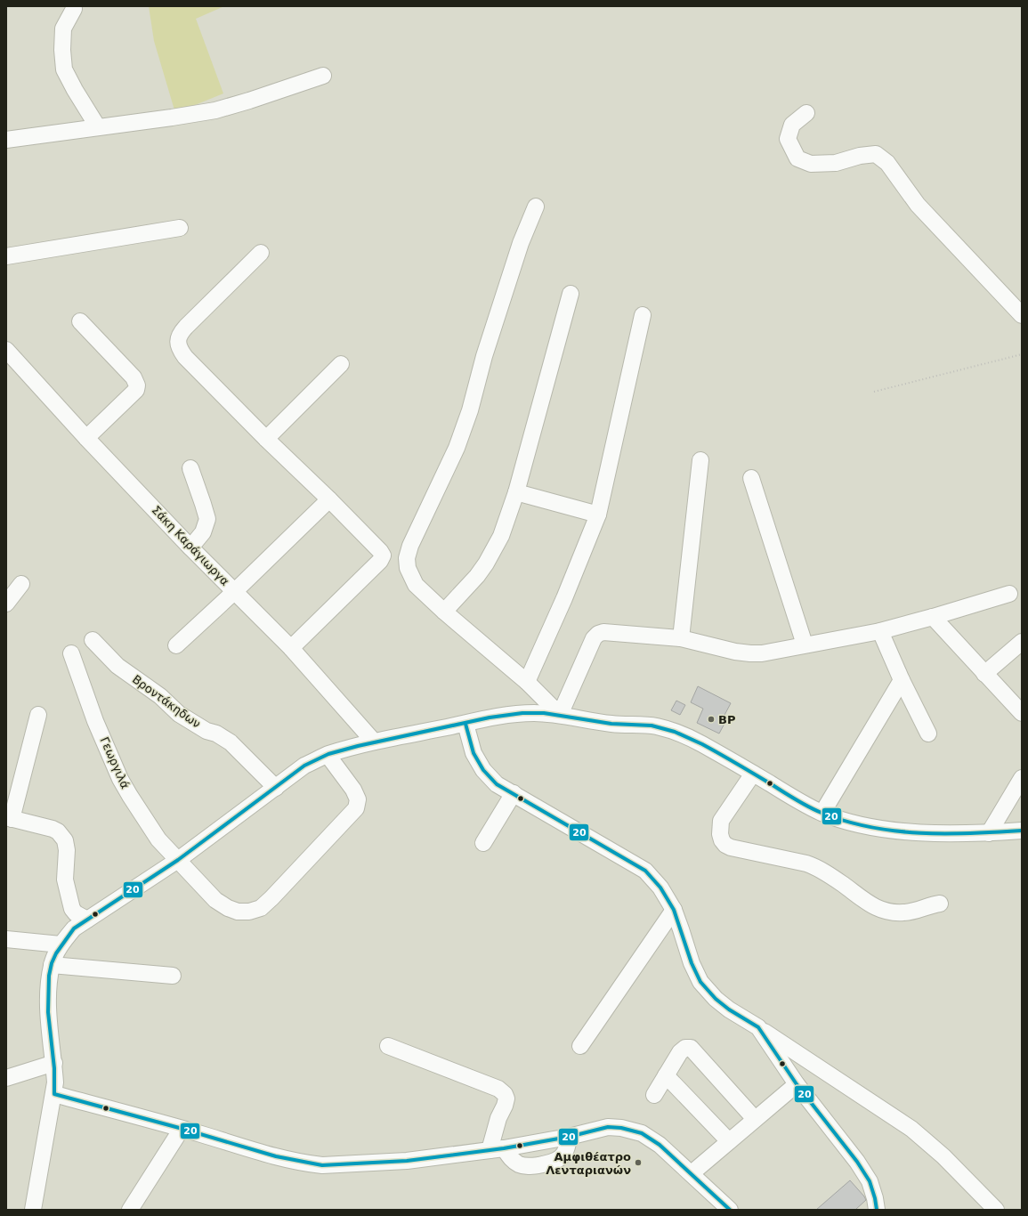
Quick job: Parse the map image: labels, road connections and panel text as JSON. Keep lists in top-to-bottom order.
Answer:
{
  "streets": {
    "street": ["Σάκη Καράγιωργα", "Βροντάκηδων", "Γεωργιλά"]
  },
  "places": ["BP", "Αμφιθέατρο Λενταριανών"],
  "lines": ["transit line 20"]
}
